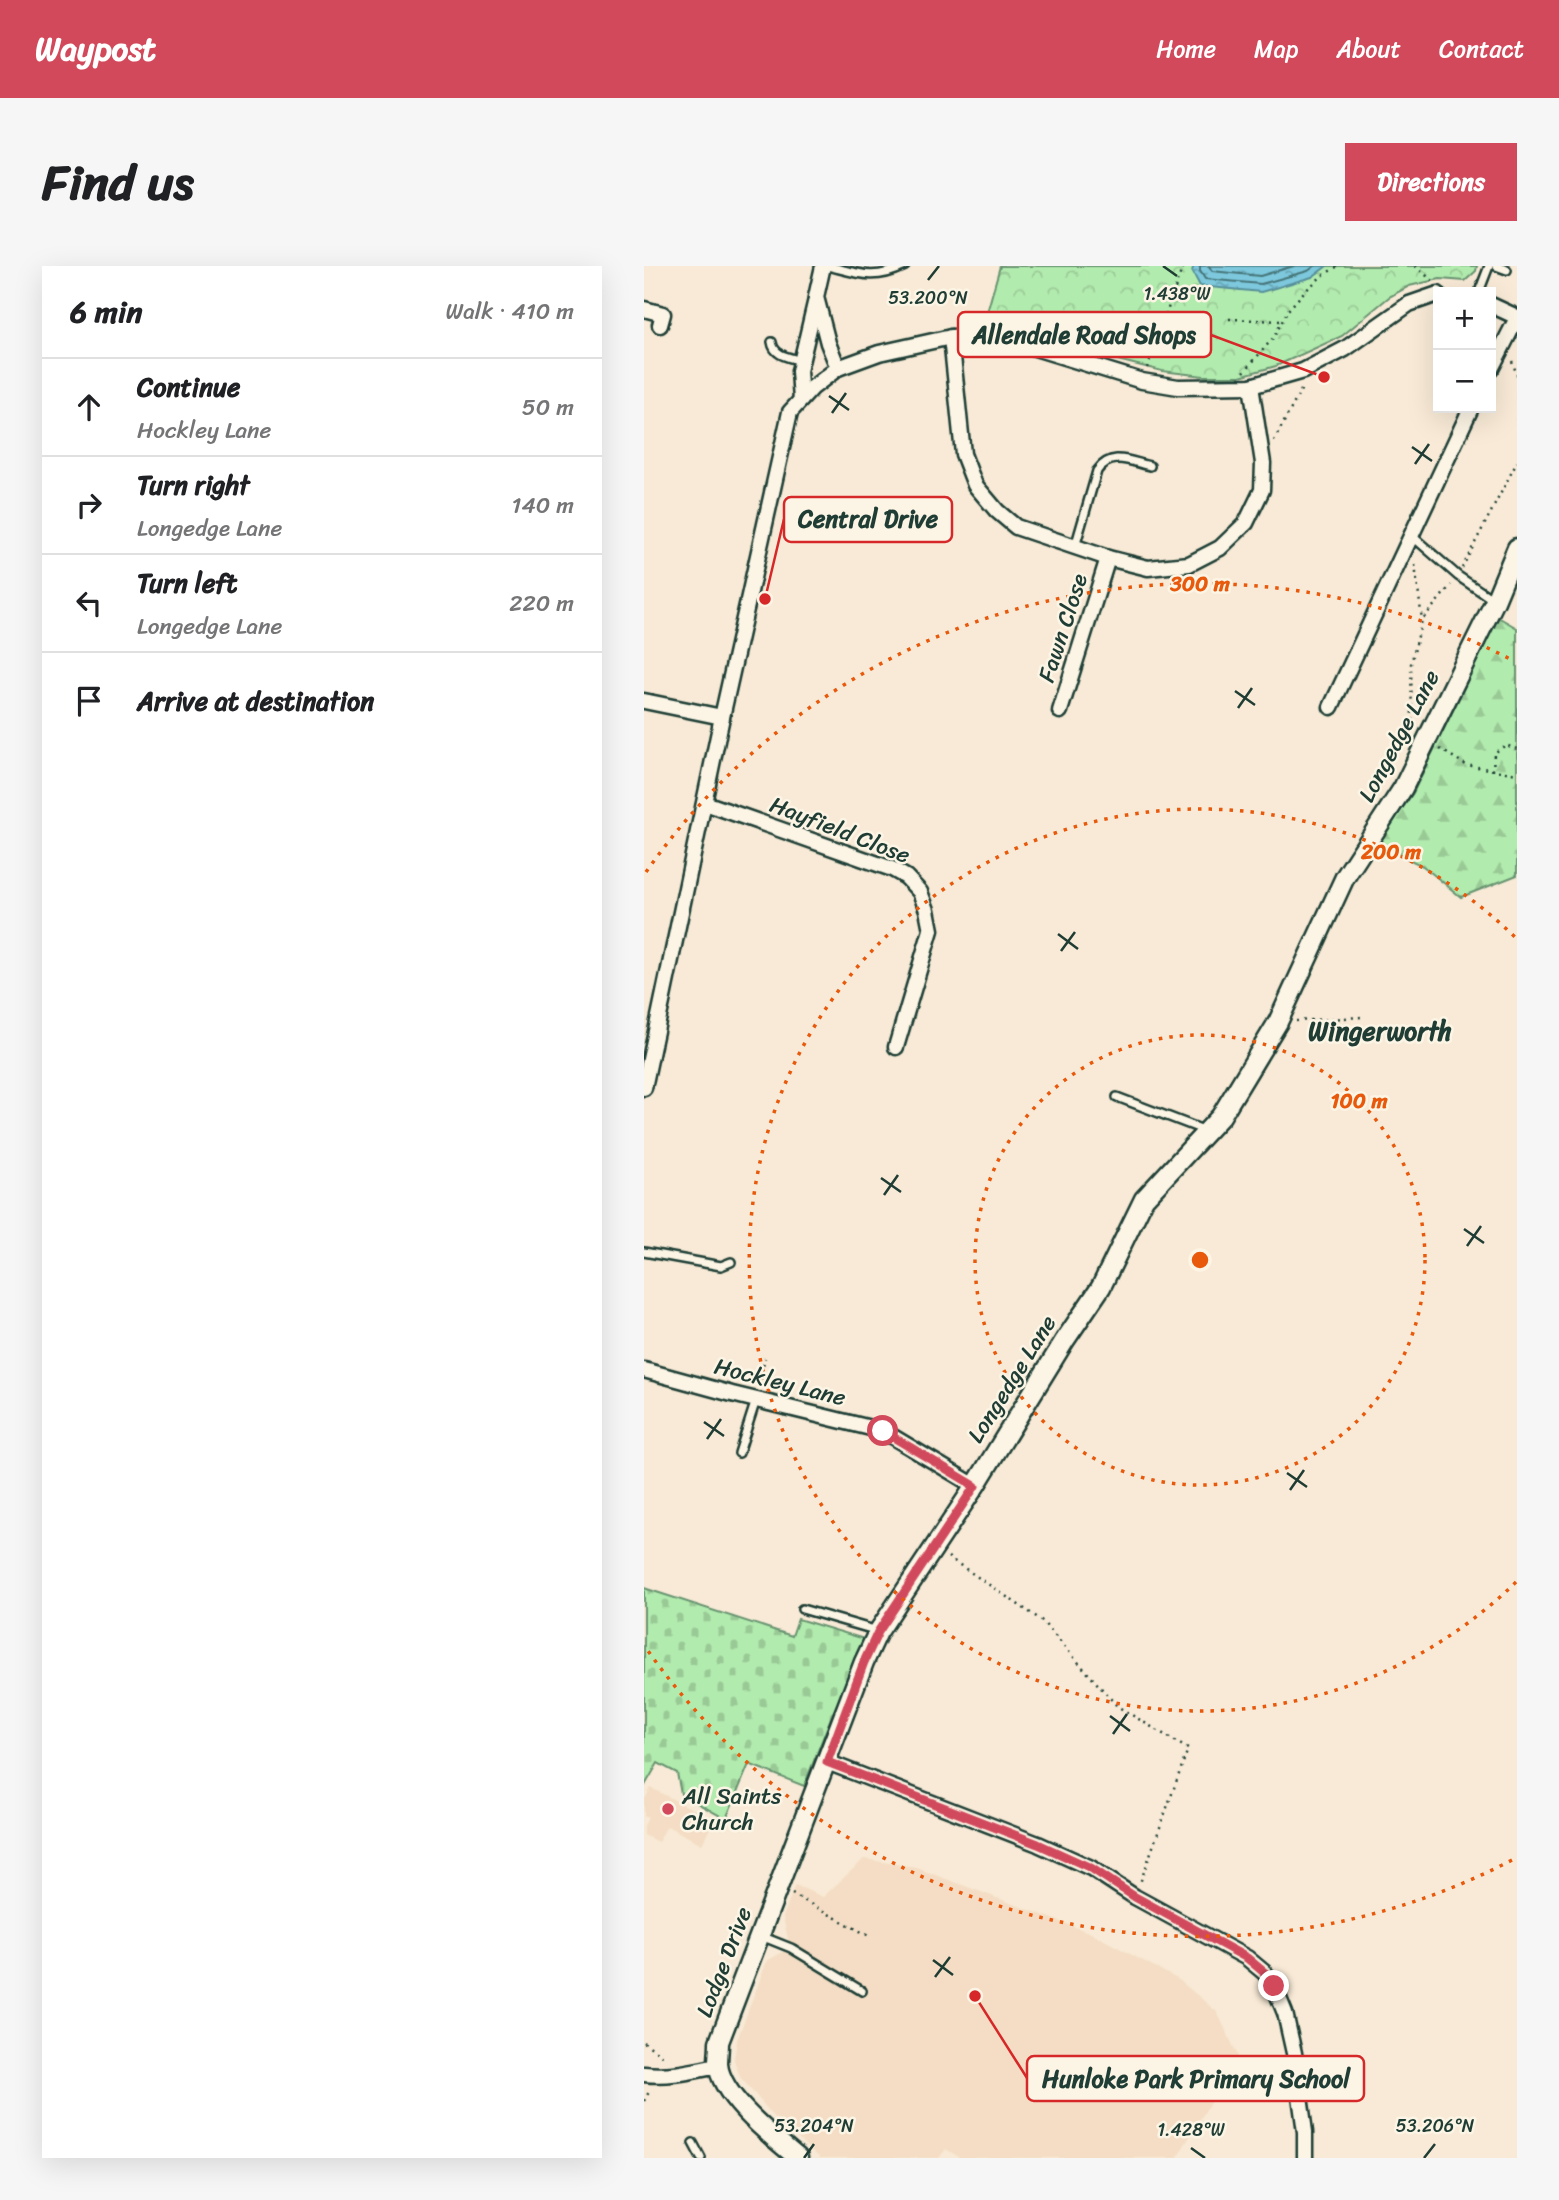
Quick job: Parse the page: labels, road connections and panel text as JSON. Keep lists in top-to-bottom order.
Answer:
{
  "streets": {
    "street": [
      "Fawn Close",
      "Longedge Lane",
      "Hayfield Close",
      "Hockley Lane",
      "Lodge Drive"
    ]
  },
  "crossings": [
    ["Longedge Lane", "Hockley Lane"],
    ["Longedge Lane", "Lodge Drive"]
  ],
  "districts": ["Wingerworth"],
  "places": [
    "Allendale Road Shops",
    "Central Drive",
    "All Saints Church",
    "Hunloke Park Primary School"
  ],
  "page": {
    "header": "Waypost",
    "nav": [
      "Home",
      "Map",
      "About",
      "Contact"
    ],
    "title": "Find us",
    "buttons": "Directions",
    "heading": ["6 min", "Walk · 410 m"],
    "map_buttons": ["+", "−"],
    "list": [
      ["Continue", "Hockley Lane", "50 m"],
      ["Turn right", "Longedge Lane", "140 m"],
      ["Turn left", "Longedge Lane", "220 m"],
      "Arrive at destination"
    ]
  },
  "coordinates": [
    "1.438°W",
    "53.200°N",
    "53.204°N",
    "53.206°N",
    "1.428°W"
  ],
  "rings": ["300 m", "200 m", "100 m"]
}
